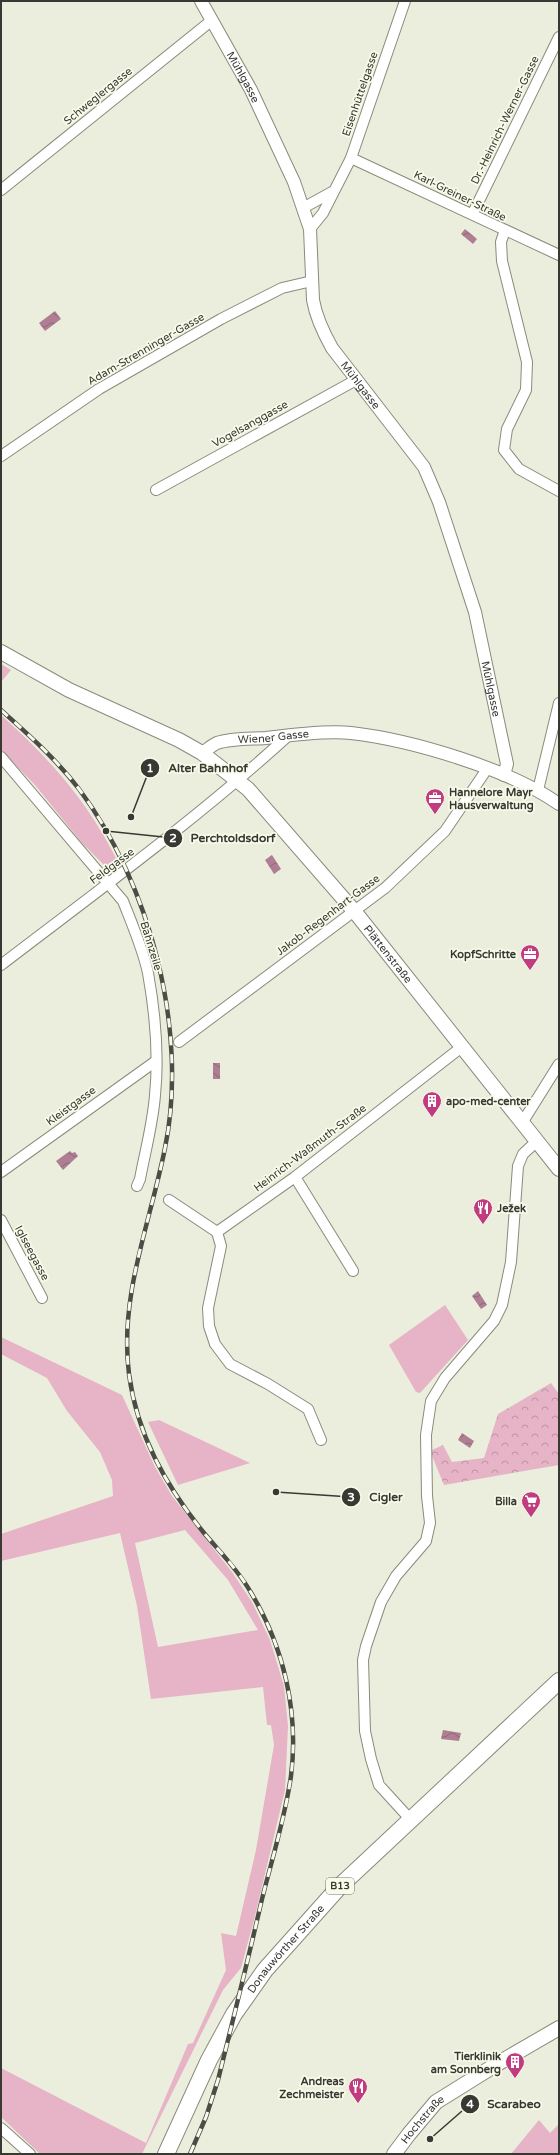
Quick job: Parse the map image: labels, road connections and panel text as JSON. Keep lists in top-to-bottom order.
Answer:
{
  "streets": {
    "main road": [
      "Plättenstraße",
      "B13",
      "Donauwörther Straße",
      "Hochstraße"
    ],
    "street": [
      "Mühlgasse",
      "Eisenhüttelgasse",
      "Schweglergasse",
      "Dr.-Heinrich-Werner-Gasse",
      "Karl-Greiner-Straße",
      "Adam-Strenninger-Gasse",
      "Vogelsanggasse",
      "Wiener Gasse",
      "Feldgasse",
      "Jakob-Regenhart-Gasse",
      "Bahnzeile",
      "Kleistgasse",
      "Heinrich-Waßmuth-Straße",
      "Iglseegasse"
    ]
  },
  "crossings": [
    ["Mühlgasse", "Eisenhüttelgasse"],
    ["Mühlgasse", "Schweglergasse"],
    ["Mühlgasse", "Adam-Strenninger-Gasse"],
    ["Mühlgasse", "Vogelsanggasse"],
    ["Mühlgasse", "Wiener Gasse"],
    ["Eisenhüttelgasse", "Karl-Greiner-Straße"],
    ["Dr.-Heinrich-Werner-Gasse", "Karl-Greiner-Straße"],
    ["Wiener Gasse", "Feldgasse"],
    ["Wiener Gasse", "Jakob-Regenhart-Gasse"],
    ["Wiener Gasse", "Plättenstraße"],
    ["Feldgasse", "Bahnzeile"],
    ["Feldgasse", "Plättenstraße"],
    ["Jakob-Regenhart-Gasse", "Plättenstraße"],
    ["Bahnzeile", "Kleistgasse"],
    ["Plättenstraße", "Heinrich-Waßmuth-Straße"]
  ],
  "places": {
    "office": ["Hannelore Mayr Hausverwaltung", "KopfSchritte"],
    "other": [
      "Alter Bahnhof",
      "Perchtoldsdorf",
      "Cigler",
      "Scarabeo"
    ],
    "building": ["apo-med-center", "Tierklinik am Sonnberg"],
    "restaurant": ["Ježek", "Andreas Zechmeister"],
    "supermarket": ["Billa"]
  }
}
